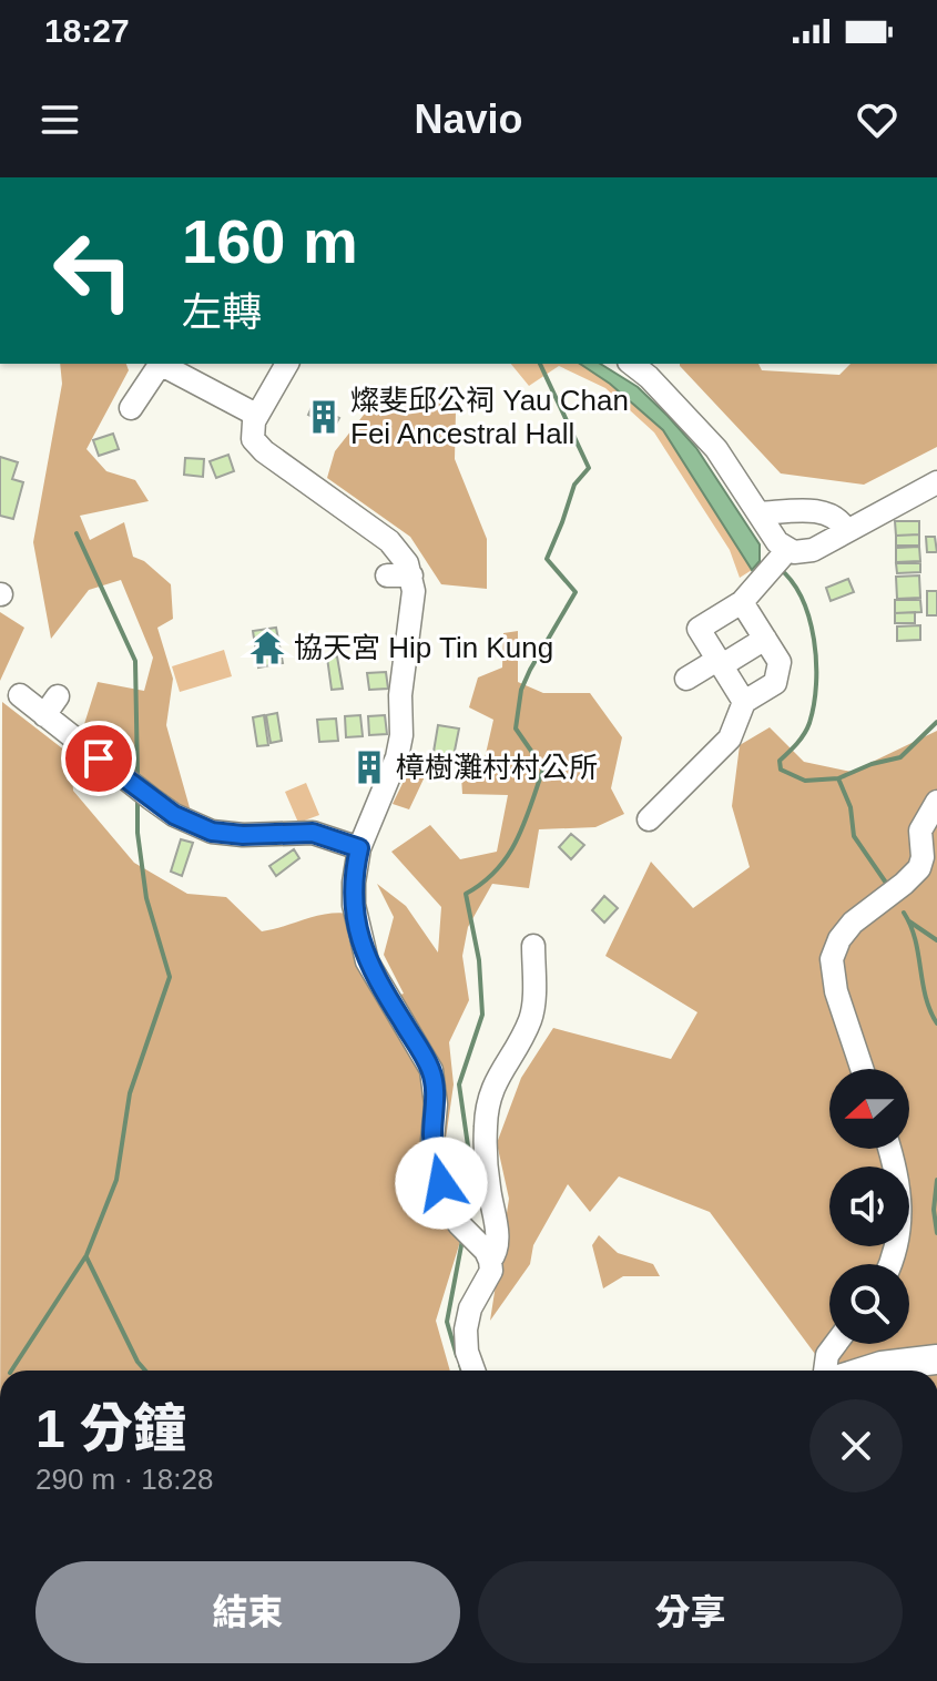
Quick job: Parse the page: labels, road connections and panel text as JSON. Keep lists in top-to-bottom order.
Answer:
{
  "places": {
    "building": ["燦斐邱公祠 Yau Chan Fei Ancestral Hall", "樟樹灘村村公所"],
    "temple": ["協天宮 Hip Tin Kung"]
  },
  "north": "left",
  "page": {
    "status": "18:27",
    "header": "Navio",
    "turn": ["160 m", "左轉"],
    "heading": ["1 分鐘", "290 m · 18:28"],
    "buttons": ["結束", "分享"]
  }
}
